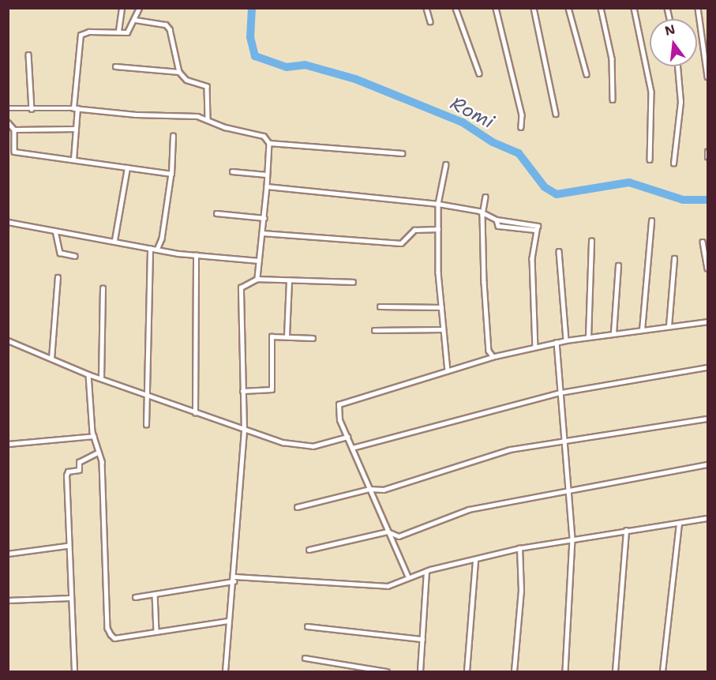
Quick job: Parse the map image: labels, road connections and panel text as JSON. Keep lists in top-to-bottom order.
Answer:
{
  "water": ["Romi"],
  "north": "top"
}
